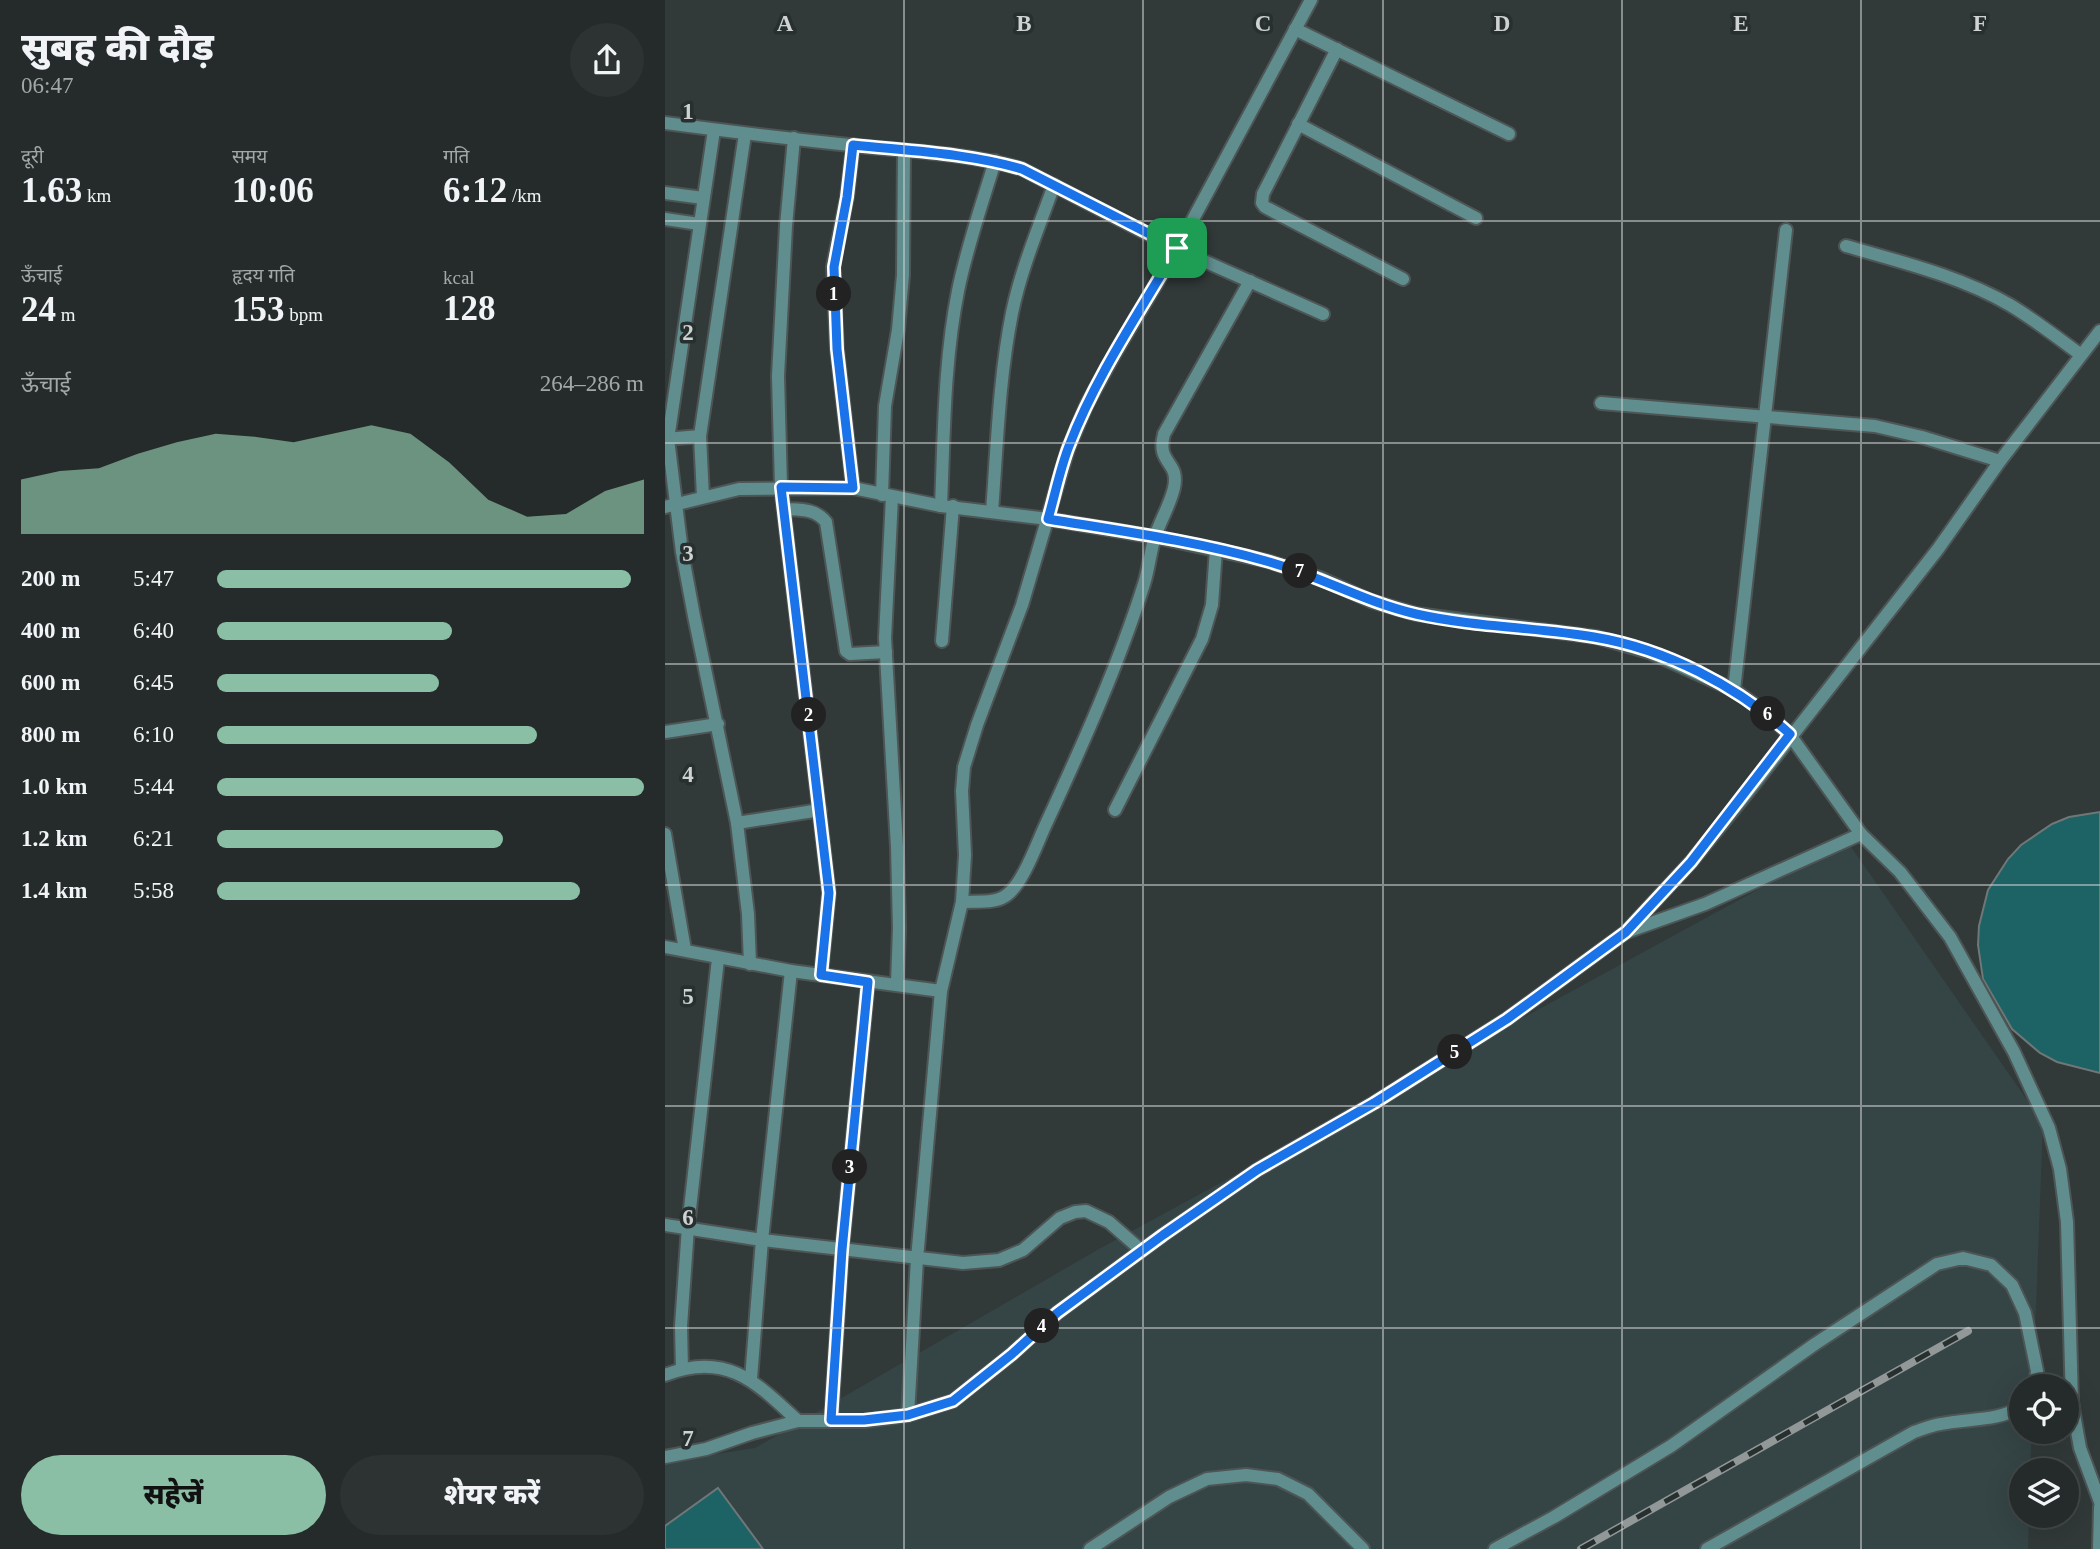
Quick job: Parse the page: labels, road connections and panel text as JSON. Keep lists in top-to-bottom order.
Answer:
{
  "page": {
    "heading": ["सुबह की दौड़", "06:47"],
    "stats": [
      ["दूरी", "1.63 km"],
      ["समय", "10:06"],
      ["गति", "6:12 /km"],
      ["ऊँचाई", "24 m"],
      ["हृदय गति", "153 bpm"],
      ["kcal", "128"]
    ],
    "pins": [
      "1",
      "7",
      "6",
      "2",
      "5",
      "3",
      "4"
    ],
    "chart": ["ऊँचाई", "264–286 m"],
    "list": [
      {
        "name": "200 m",
        "note": "5:47"
      },
      {
        "name": "400 m",
        "note": "6:40"
      },
      {
        "name": "600 m",
        "note": "6:45"
      },
      {
        "name": "800 m",
        "note": "6:10"
      },
      {
        "name": "1.0 km",
        "note": "5:44"
      },
      {
        "name": "1.2 km",
        "note": "6:21"
      },
      {
        "name": "1.4 km",
        "note": "5:58"
      }
    ],
    "buttons": ["सहेजें", "शेयर करें"]
  },
  "grid": {
    "columns": [
      "A",
      "B",
      "C",
      "D",
      "E",
      "F"
    ],
    "rows": [
      "1",
      "2",
      "3",
      "4",
      "5",
      "6",
      "7"
    ]
  }
}
